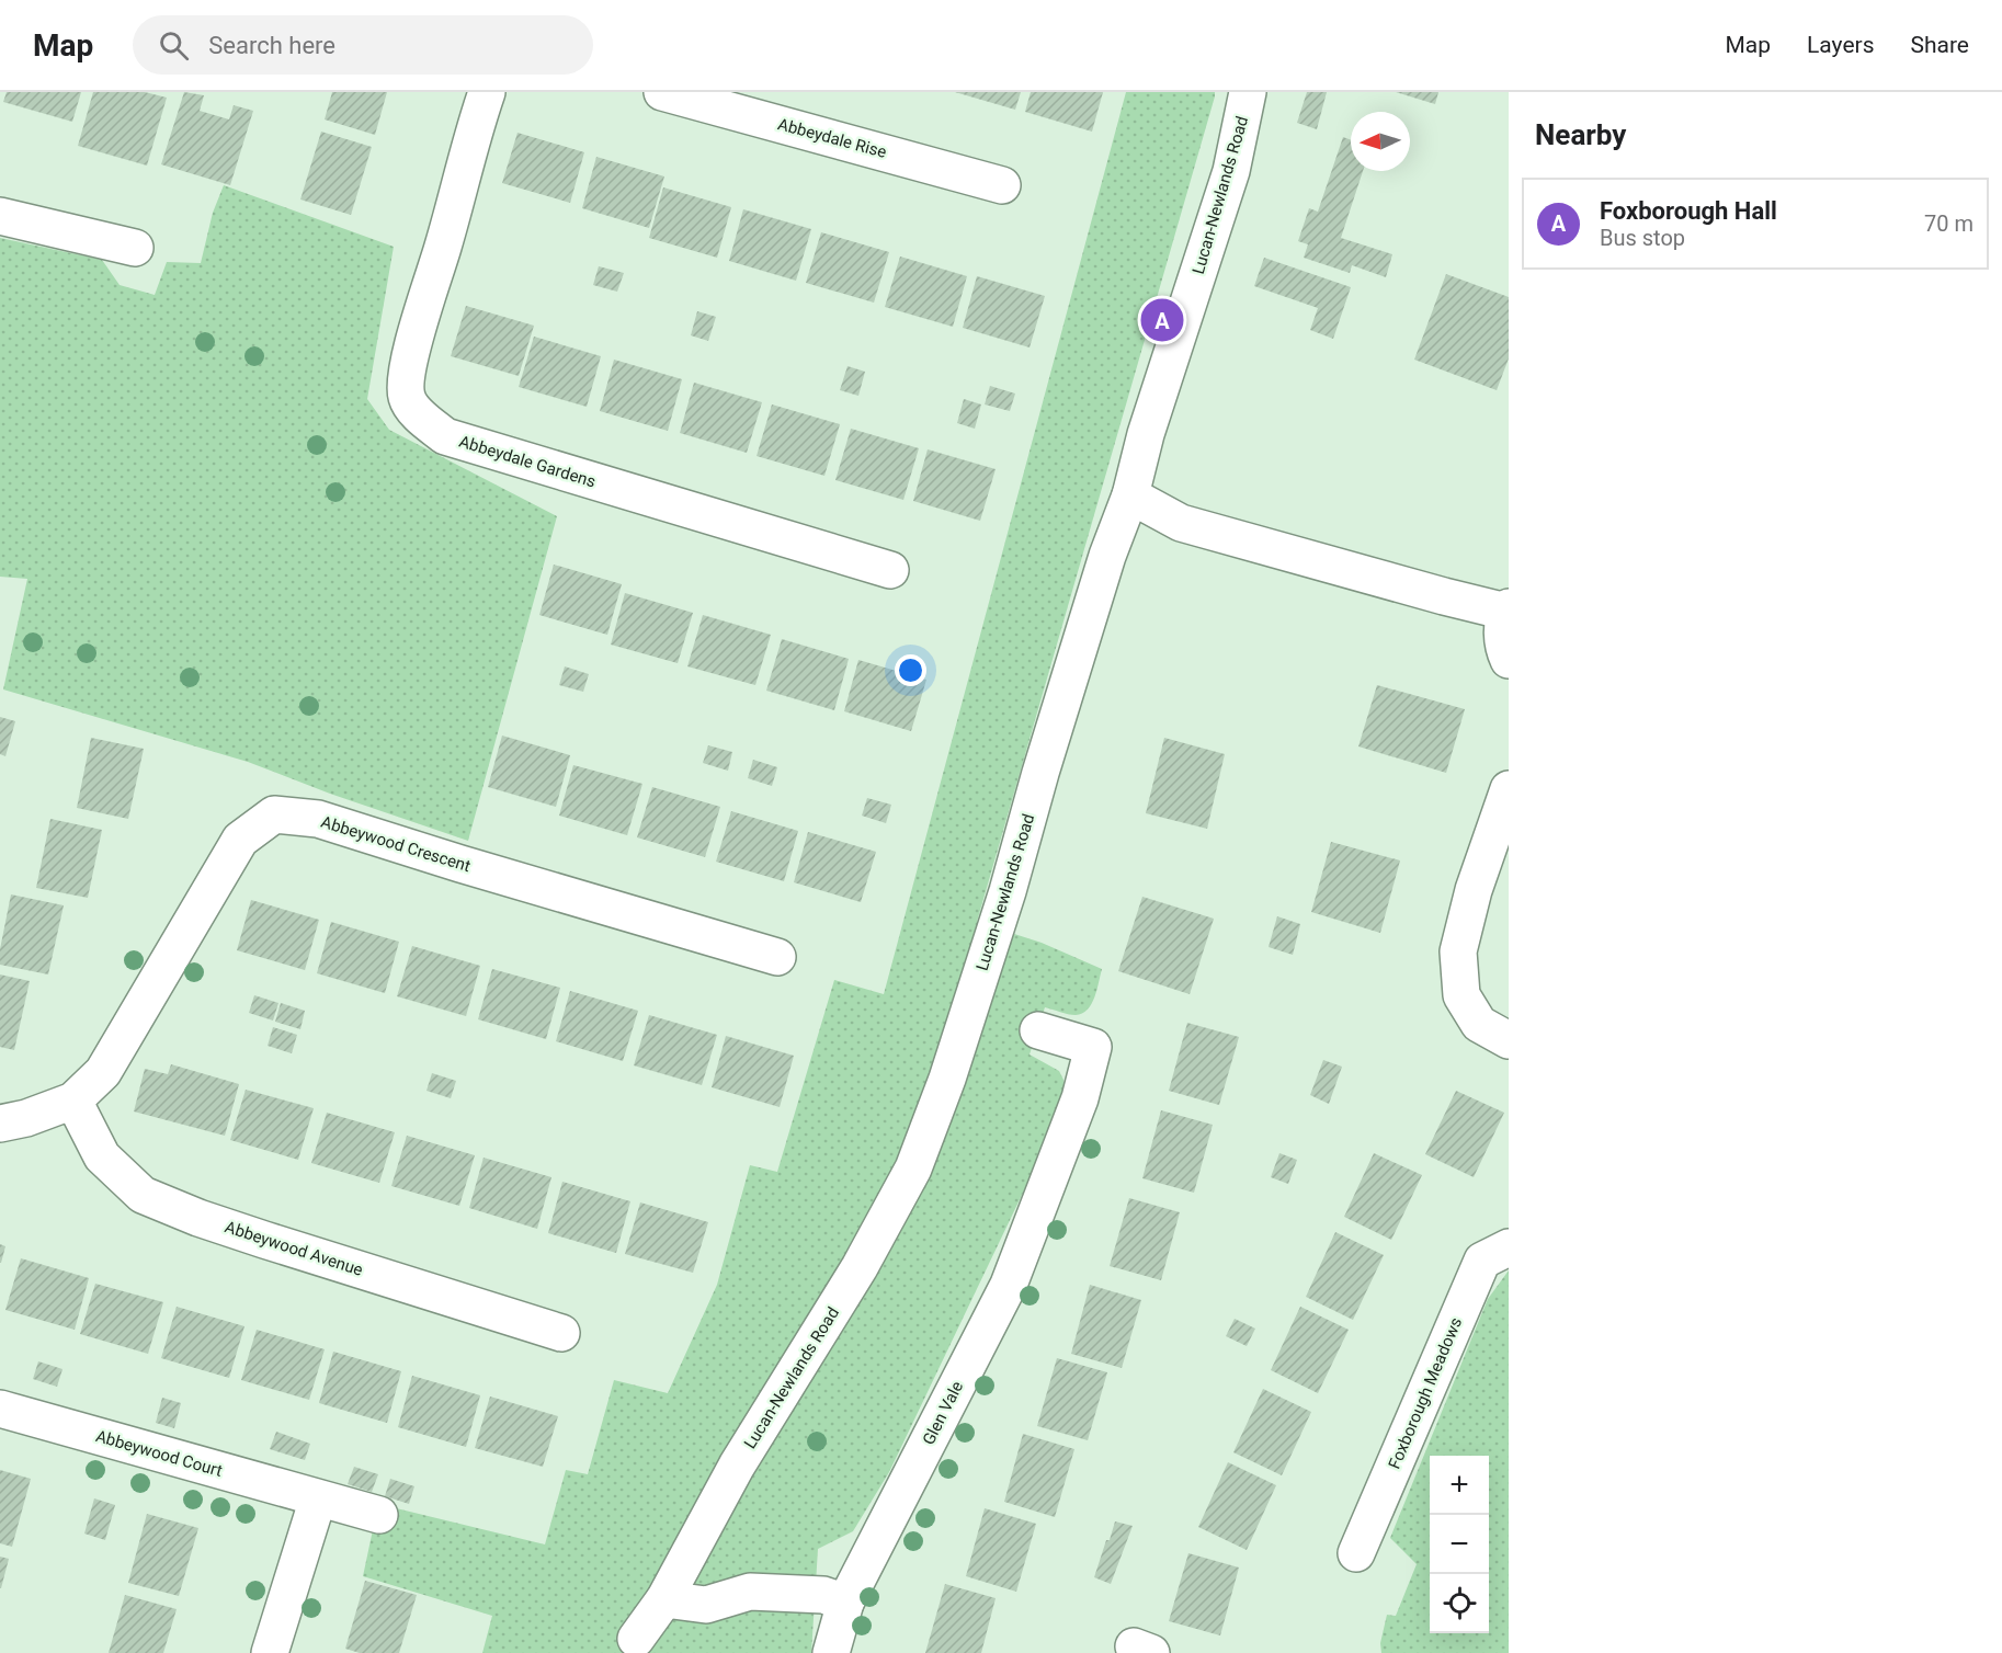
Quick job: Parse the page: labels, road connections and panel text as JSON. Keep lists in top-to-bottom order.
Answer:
{
  "streets": {
    "street": [
      "Abbeydale Rise",
      "Lucan-Newlands Road",
      "Abbeydale Gardens",
      "Abbeywood Crescent",
      "Abbeywood Avenue",
      "Foxborough Meadows",
      "Glen Vale",
      "Abbeywood Court"
    ]
  },
  "crossings": [
    ["Abbeywood Crescent", "Abbeywood Avenue"]
  ],
  "north": "left",
  "page": {
    "header": "Map",
    "search": "Search here",
    "nav": ["Map", "Layers", "Share"],
    "heading": "Nearby",
    "list": [
      {
        "mark": "A",
        "name": "Foxborough Hall",
        "note": "Bus stop",
        "value": "70 m"
      }
    ],
    "pins": "A",
    "map_buttons": ["+", "−"]
  }
}
